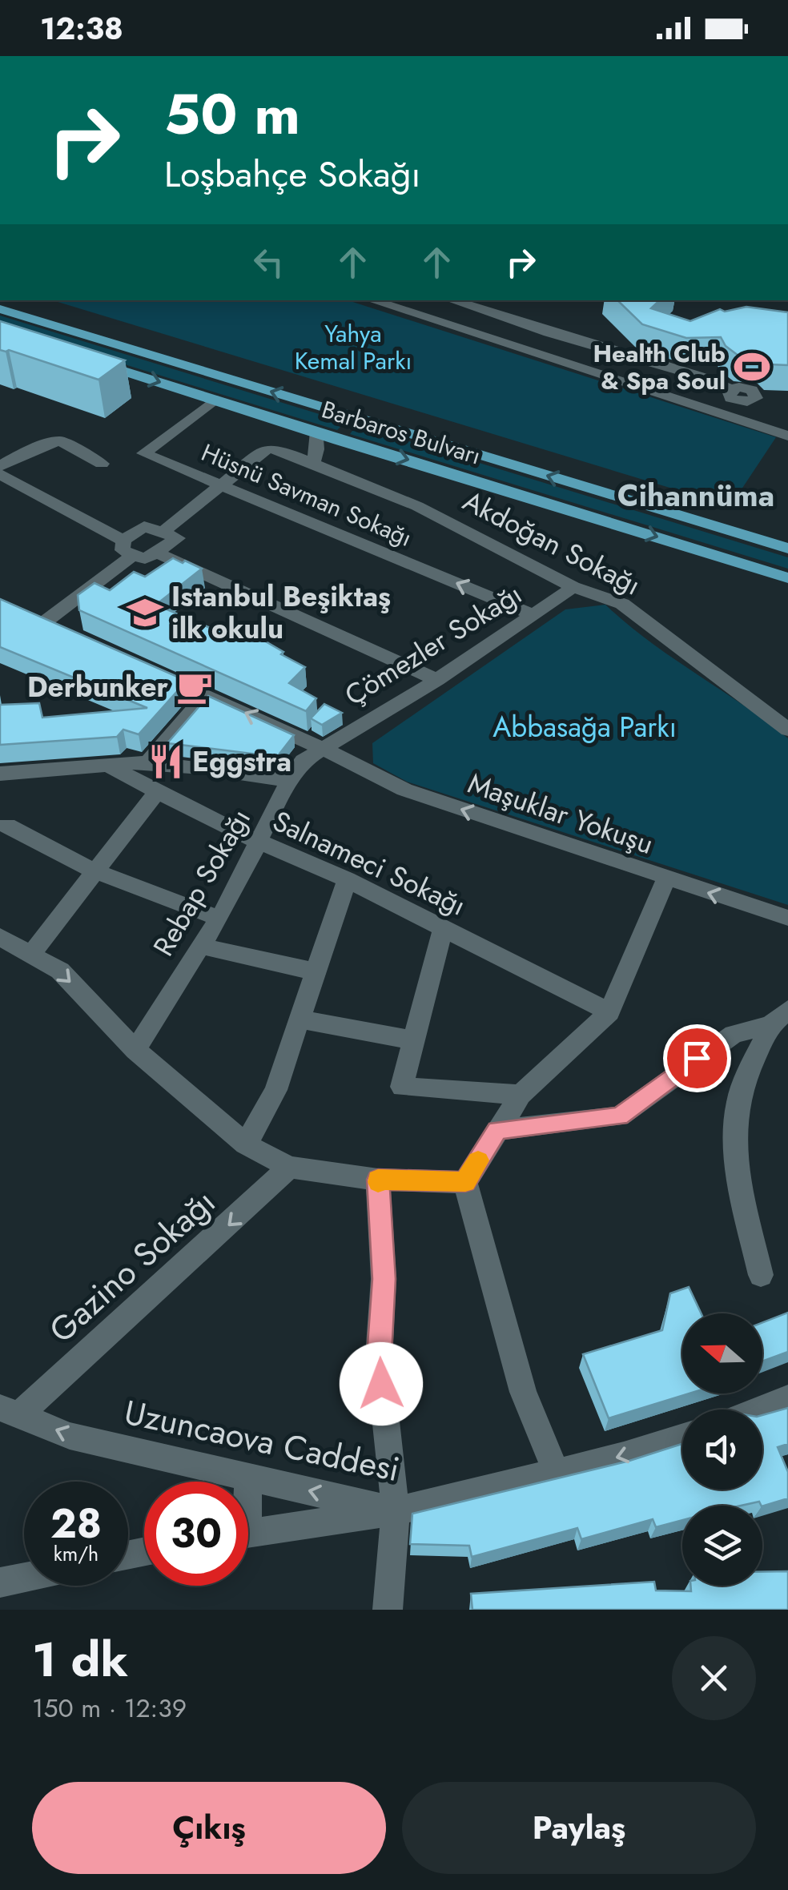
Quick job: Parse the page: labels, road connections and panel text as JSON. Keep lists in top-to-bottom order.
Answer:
{
  "streets": {
    "main road": ["Barbaros Bulvarı"],
    "street": [
      "Hüsnü Savman Sokağı",
      "Akdoğan Sokağı",
      "Çömezler Sokağı",
      "Maşuklar Yokuşu",
      "Salnameci Sokağı",
      "Rebap Sokağı",
      "Gazino Sokağı",
      "Uzuncaova Caddesi"
    ]
  },
  "crossings": [
    ["Barbaros Bulvarı", "Hüsnü Savman Sokağı"],
    ["Hüsnü Savman Sokağı", "Akdoğan Sokağı"],
    ["Hüsnü Savman Sokağı", "Çömezler Sokağı"],
    ["Akdoğan Sokağı", "Çömezler Sokağı"],
    ["Çömezler Sokağı", "Maşuklar Yokuşu"],
    ["Çömezler Sokağı", "Rebap Sokağı"],
    ["Maşuklar Yokuşu", "Rebap Sokağı"],
    ["Salnameci Sokağı", "Rebap Sokağı"],
    ["Gazino Sokağı", "Uzuncaova Caddesi"]
  ],
  "one_way": ["Gazino Sokağı"],
  "districts": ["Cihannüma"],
  "parks": ["Yahya Kemal Parkı", "Abbasağa Parkı"],
  "places": {
    "sports": ["Health Club & Spa Soul"],
    "school or university": ["Istanbul Beşiktaş ilk okulu"],
    "cafe": ["Derbunker"],
    "restaurant": ["Eggstra"]
  },
  "north": "left",
  "page": {
    "status": "12:38",
    "turn": ["50 m", "Loşbahçe Sokağı"],
    "speed": "28 km/h",
    "limit": "30",
    "heading": ["1 dk", "150 m · 12:39"],
    "buttons": ["Çıkış", "Paylaş"]
  }
}
